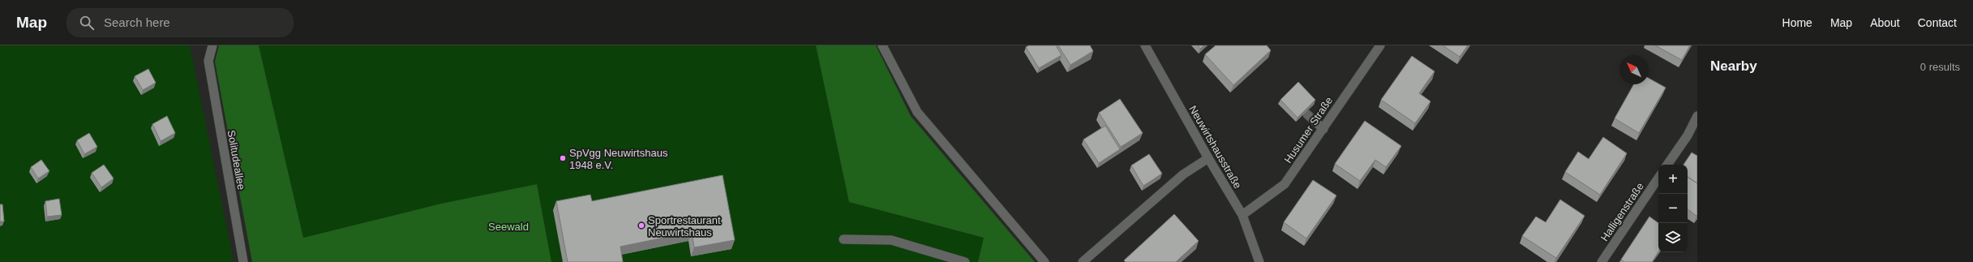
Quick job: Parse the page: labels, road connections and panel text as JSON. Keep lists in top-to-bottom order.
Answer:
{
  "streets": {
    "street": [
      "Husumer Straße",
      "Neuwirtshausstraße",
      "Solitudeallee",
      "Halligenstraße"
    ]
  },
  "crossings": [
    ["Husumer Straße", "Neuwirtshausstraße"]
  ],
  "parks": ["Seewald"],
  "places": ["SpVgg Neuwirtshaus 1948 e.V.", "Sportrestaurant Neuwirtshaus"],
  "north": "top left",
  "page": {
    "header": "Map",
    "search": "Search here",
    "nav": [
      "Home",
      "Map",
      "About",
      "Contact"
    ],
    "heading": ["Nearby", "0 results"],
    "map_buttons": ["+", "−"]
  }
}
